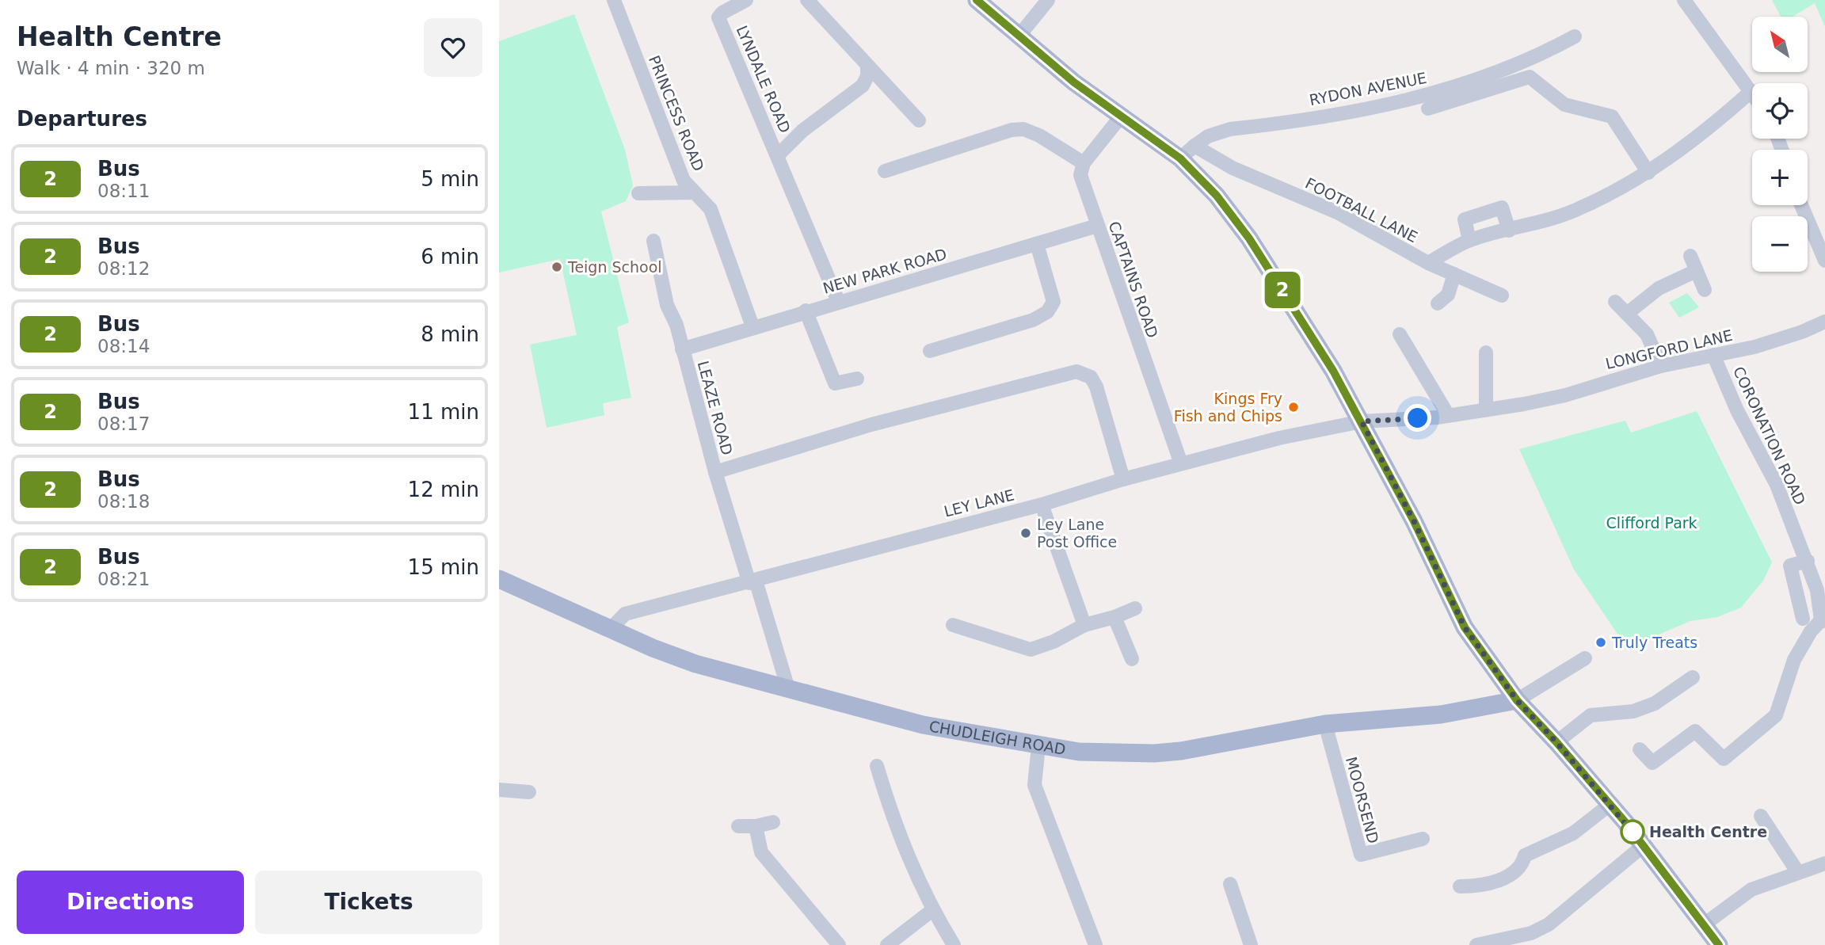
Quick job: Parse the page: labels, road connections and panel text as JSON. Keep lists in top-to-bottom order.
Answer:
{
  "streets": {
    "main road": ["CHUDLEIGH ROAD"],
    "street": [
      "LYNDALE ROAD",
      "RYDON AVENUE",
      "PRINCESS ROAD",
      "FOOTBALL LANE",
      "NEW PARK ROAD",
      "CAPTAINS ROAD",
      "LONGFORD LANE",
      "LEAZE ROAD",
      "CORONATION ROAD",
      "LEY LANE",
      "MOORSEND"
    ]
  },
  "crossings": [
    ["LYNDALE ROAD", "NEW PARK ROAD"],
    ["RYDON AVENUE", "FOOTBALL LANE"],
    ["PRINCESS ROAD", "NEW PARK ROAD"],
    ["NEW PARK ROAD", "CAPTAINS ROAD"],
    ["NEW PARK ROAD", "LEAZE ROAD"],
    ["CAPTAINS ROAD", "LEY LANE"],
    ["LONGFORD LANE", "CORONATION ROAD"],
    ["LONGFORD LANE", "LEY LANE"],
    ["LEAZE ROAD", "LEY LANE"],
    ["LEAZE ROAD", "CHUDLEIGH ROAD"],
    ["LEY LANE", "CHUDLEIGH ROAD"],
    ["CHUDLEIGH ROAD", "MOORSEND"]
  ],
  "parks": ["Clifford Park"],
  "places": [
    "Teign School",
    "Kings Fry Fish and Chips",
    "Ley Lane Post Office",
    "Truly Treats",
    "Health Centre"
  ],
  "lines": ["bus line 2"],
  "north": "top left",
  "page": {
    "heading": [
      ["Health Centre", "Walk · 4 min · 320 m"],
      "Departures"
    ],
    "on_map": "2",
    "map_buttons": ["+", "−"],
    "list": [
      {
        "mark": "2",
        "name": "Bus",
        "note": "08:11",
        "value": "5 min"
      },
      {
        "mark": "2",
        "name": "Bus",
        "note": "08:12",
        "value": "6 min"
      },
      {
        "mark": "2",
        "name": "Bus",
        "note": "08:14",
        "value": "8 min"
      },
      {
        "mark": "2",
        "name": "Bus",
        "note": "08:17",
        "value": "11 min"
      },
      {
        "mark": "2",
        "name": "Bus",
        "note": "08:18",
        "value": "12 min"
      },
      {
        "mark": "2",
        "name": "Bus",
        "note": "08:21",
        "value": "15 min"
      }
    ],
    "buttons": ["Directions", "Tickets"]
  }
}
